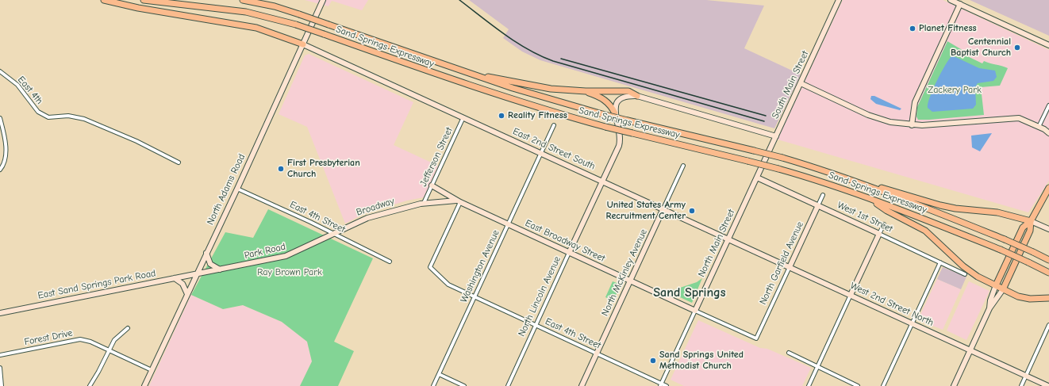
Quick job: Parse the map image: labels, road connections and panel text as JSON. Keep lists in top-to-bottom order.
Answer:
{
  "streets": {
    "highway": ["Sand Springs Expressway"],
    "street": [
      "South Main Street",
      "East 4th",
      "East 2nd Street South",
      "Jefferson Street",
      "North Adams Road",
      "Broadway",
      "East 4th Street",
      "West 1st Street",
      "East Broadway Street",
      "North Main Street",
      "Park Road",
      "North Garfield Avenue",
      "Washington Avenue",
      "North McKinley Avenue",
      "East Sand Springs Park Road",
      "North Lincoln Avenue",
      "West 2nd Street North",
      "Forest Drive"
    ]
  },
  "crossings": [
    ["South Main Street", "West 1st Street"],
    ["South Main Street", "North Main Street"],
    ["East 2nd Street South", "Jefferson Street"],
    ["East 2nd Street South", "North Adams Road"],
    ["East 2nd Street South", "North Main Street"],
    ["East 2nd Street South", "Washington Avenue"],
    ["East 2nd Street South", "North McKinley Avenue"],
    ["East 2nd Street South", "North Lincoln Avenue"],
    ["East 2nd Street South", "West 2nd Street North"],
    ["Jefferson Street", "Broadway"],
    ["Jefferson Street", "East Broadway Street"],
    ["North Adams Road", "East 4th Street"],
    ["North Adams Road", "Park Road"],
    ["North Adams Road", "East Sand Springs Park Road"],
    ["North Adams Road", "Forest Drive"],
    ["Broadway", "East 4th Street"],
    ["Broadway", "East Broadway Street"],
    ["Broadway", "Park Road"],
    ["East 4th Street", "East Broadway Street"],
    ["East 4th Street", "North Main Street"],
    ["East 4th Street", "Park Road"],
    ["East 4th Street", "Washington Avenue"],
    ["East 4th Street", "North McKinley Avenue"],
    ["East 4th Street", "North Lincoln Avenue"],
    ["West 1st Street", "North Main Street"],
    ["West 1st Street", "North Garfield Avenue"],
    ["East Broadway Street", "North Main Street"],
    ["East Broadway Street", "North Garfield Avenue"],
    ["East Broadway Street", "Washington Avenue"],
    ["East Broadway Street", "North McKinley Avenue"],
    ["East Broadway Street", "North Lincoln Avenue"],
    ["North Main Street", "North Garfield Avenue"],
    ["North Main Street", "West 2nd Street North"],
    ["Park Road", "East Sand Springs Park Road"],
    ["North Garfield Avenue", "West 2nd Street North"]
  ],
  "districts": ["Sand Springs"],
  "parks": ["Zackery Park", "Ray Brown Park"],
  "places": [
    "Planet Fitness",
    "Centennial Baptist Church",
    "Reality Fitness",
    "First Presbyterian Church",
    "United States Army Recruitment Center",
    "Sand Springs United Methodist Church"
  ]
}
